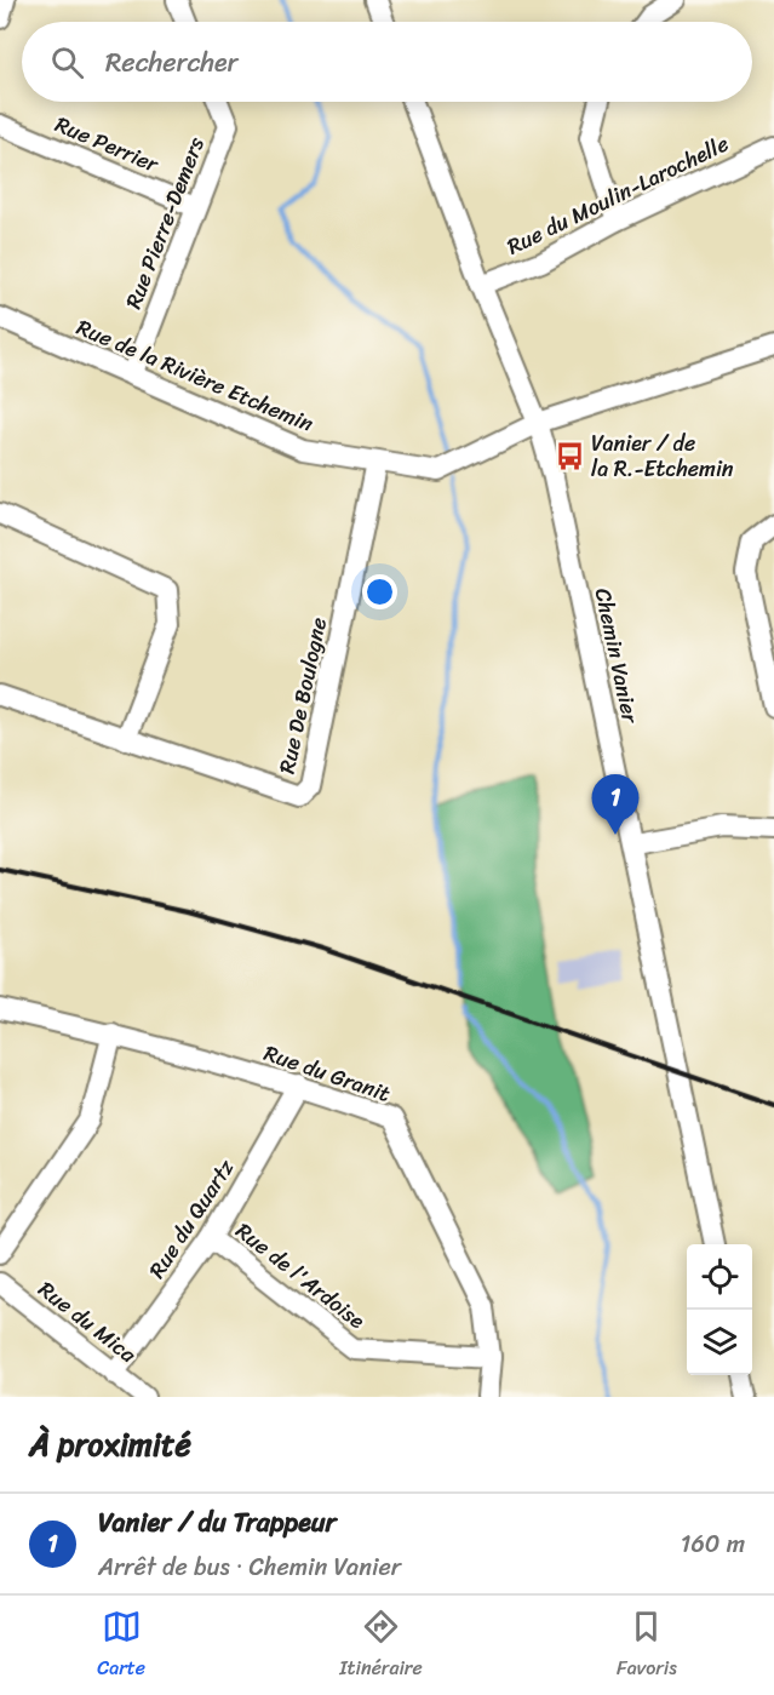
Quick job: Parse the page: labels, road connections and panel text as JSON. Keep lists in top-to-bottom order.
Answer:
{
  "streets": {
    "street": [
      "Rue Perrier",
      "Rue du Moulin-Larochelle",
      "Rue Pierre-Demers",
      "Rue de la Rivière Etchemin",
      "Chemin Vanier",
      "Rue De Boulogne",
      "Rue du Granit",
      "Rue du Quartz",
      "Rue de l'Ardoise",
      "Rue du Mica"
    ]
  },
  "crossings": [
    ["Rue Perrier", "Rue Pierre-Demers"],
    ["Rue du Moulin-Larochelle", "Chemin Vanier"],
    ["Rue Pierre-Demers", "Rue de la Rivière Etchemin"],
    ["Rue de la Rivière Etchemin", "Chemin Vanier"],
    ["Rue de la Rivière Etchemin", "Rue De Boulogne"],
    ["Rue du Granit", "Rue du Quartz"],
    ["Rue du Granit", "Rue de l'Ardoise"],
    ["Rue du Quartz", "Rue de l'Ardoise"],
    ["Rue du Quartz", "Rue du Mica"]
  ],
  "places": {
    "bus stop": ["Vanier / de la R.-Etchemin"]
  },
  "page": {
    "search": "Rechercher",
    "pins": "1",
    "heading": "À proximité",
    "list": [
      {
        "mark": "1",
        "name": "Vanier / du Trappeur",
        "note": "Arrêt de bus · Chemin Vanier",
        "value": "160 m"
      }
    ],
    "nav": ["Carte", "Itinéraire", "Favoris"]
  }
}
